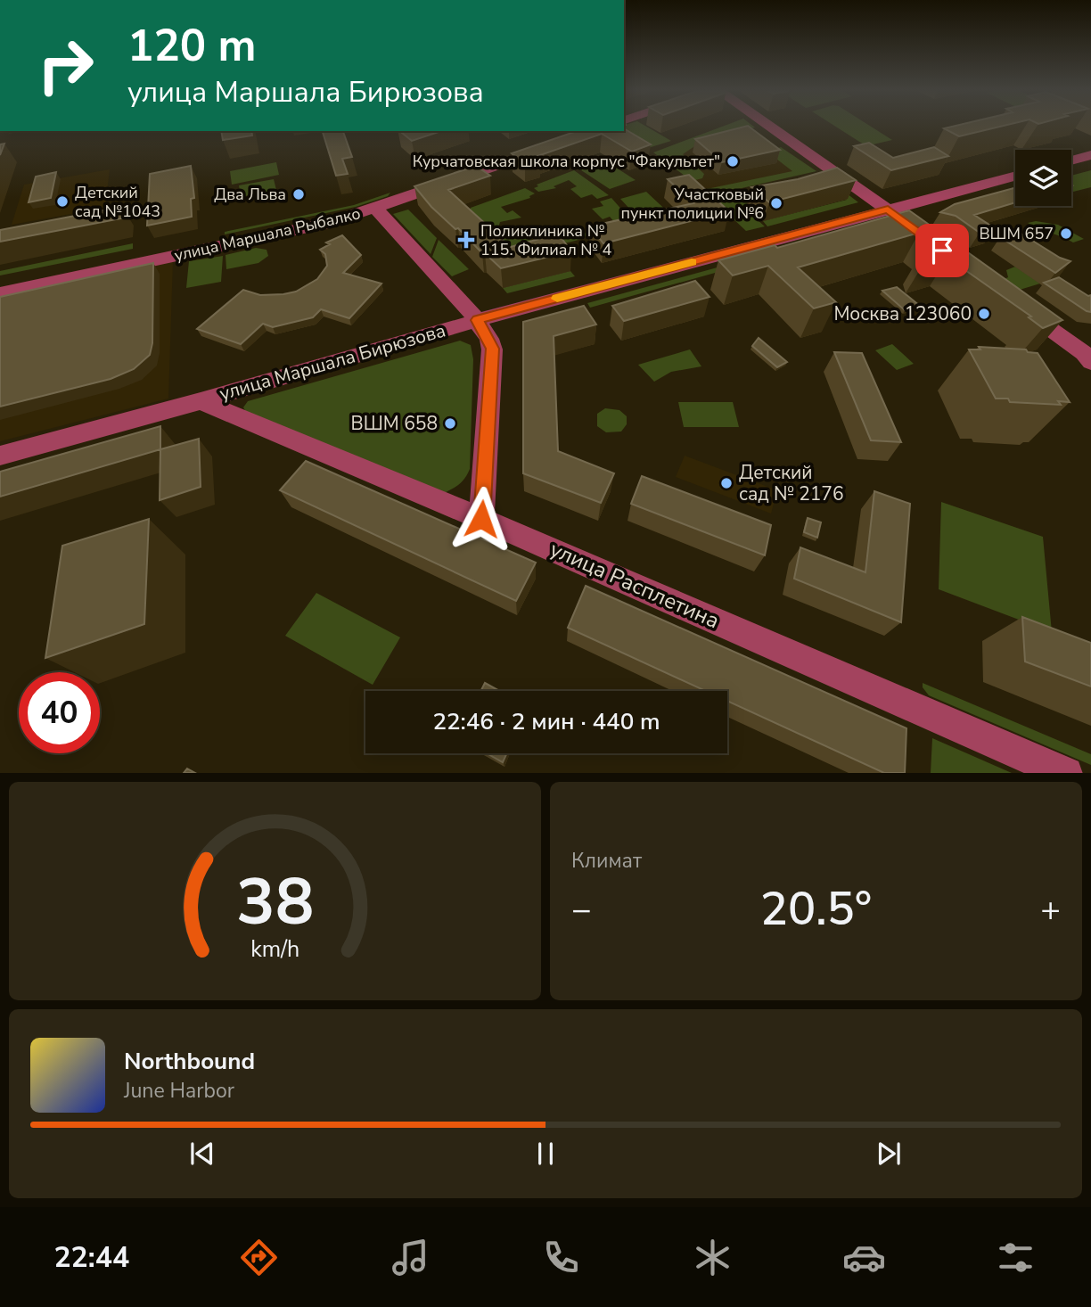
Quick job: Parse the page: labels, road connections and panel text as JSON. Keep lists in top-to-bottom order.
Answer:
{
  "streets": {
    "street": ["улица Маршала Рыбалко", "улица Маршала Бирюзова", "улица Расплетина"]
  },
  "crossings": [
    ["улица Маршала Бирюзова", "улица Расплетина"]
  ],
  "places": {
    "other": [
      "Курчатовская школа корпус \"Факультет\"",
      "Два Льва",
      "Детский сад №1043",
      "Участковый пункт полиции №6",
      "ВШM 657",
      "Москва 123060",
      "ВШM 658",
      "Детский сад № 2176"
    ],
    "health": ["Поликлиника № 115. Филиал № 4"]
  },
  "page": {
    "turn": ["120 m", "улица Маршала Бирюзова"],
    "limit": "40",
    "trip": "22:46 · 2 мин · 440 m",
    "tile": "Климат",
    "heat": ["−", "20.5°", "+"],
    "song": ["Northbound", "June Harbor"],
    "tabs": "22:44",
    "gauge": ["38", "km/h"]
  }
}
